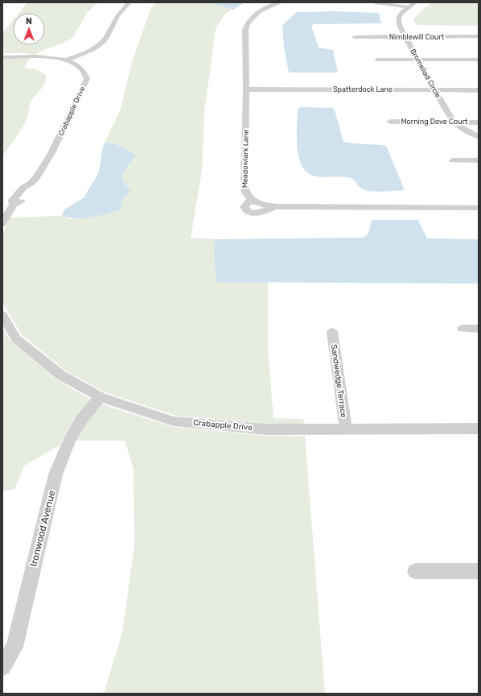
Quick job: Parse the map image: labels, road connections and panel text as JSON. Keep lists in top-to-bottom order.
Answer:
{
  "streets": {
    "street": [
      "Nimblewill Court",
      "Bromeliad Circle",
      "Spatterdock Lane",
      "Crabapple Drive",
      "Morning Dove Court",
      "Meadowlark Lane",
      "Sandwedge Terrace",
      "Ironwood Avenue"
    ]
  },
  "crossings": [
    ["Nimblewill Court", "Bromeliad Circle"],
    ["Bromeliad Circle", "Spatterdock Lane"],
    ["Bromeliad Circle", "Morning Dove Court"],
    ["Spatterdock Lane", "Meadowlark Lane"],
    ["Crabapple Drive", "Sandwedge Terrace"],
    ["Crabapple Drive", "Ironwood Avenue"]
  ],
  "north": "top"
}
